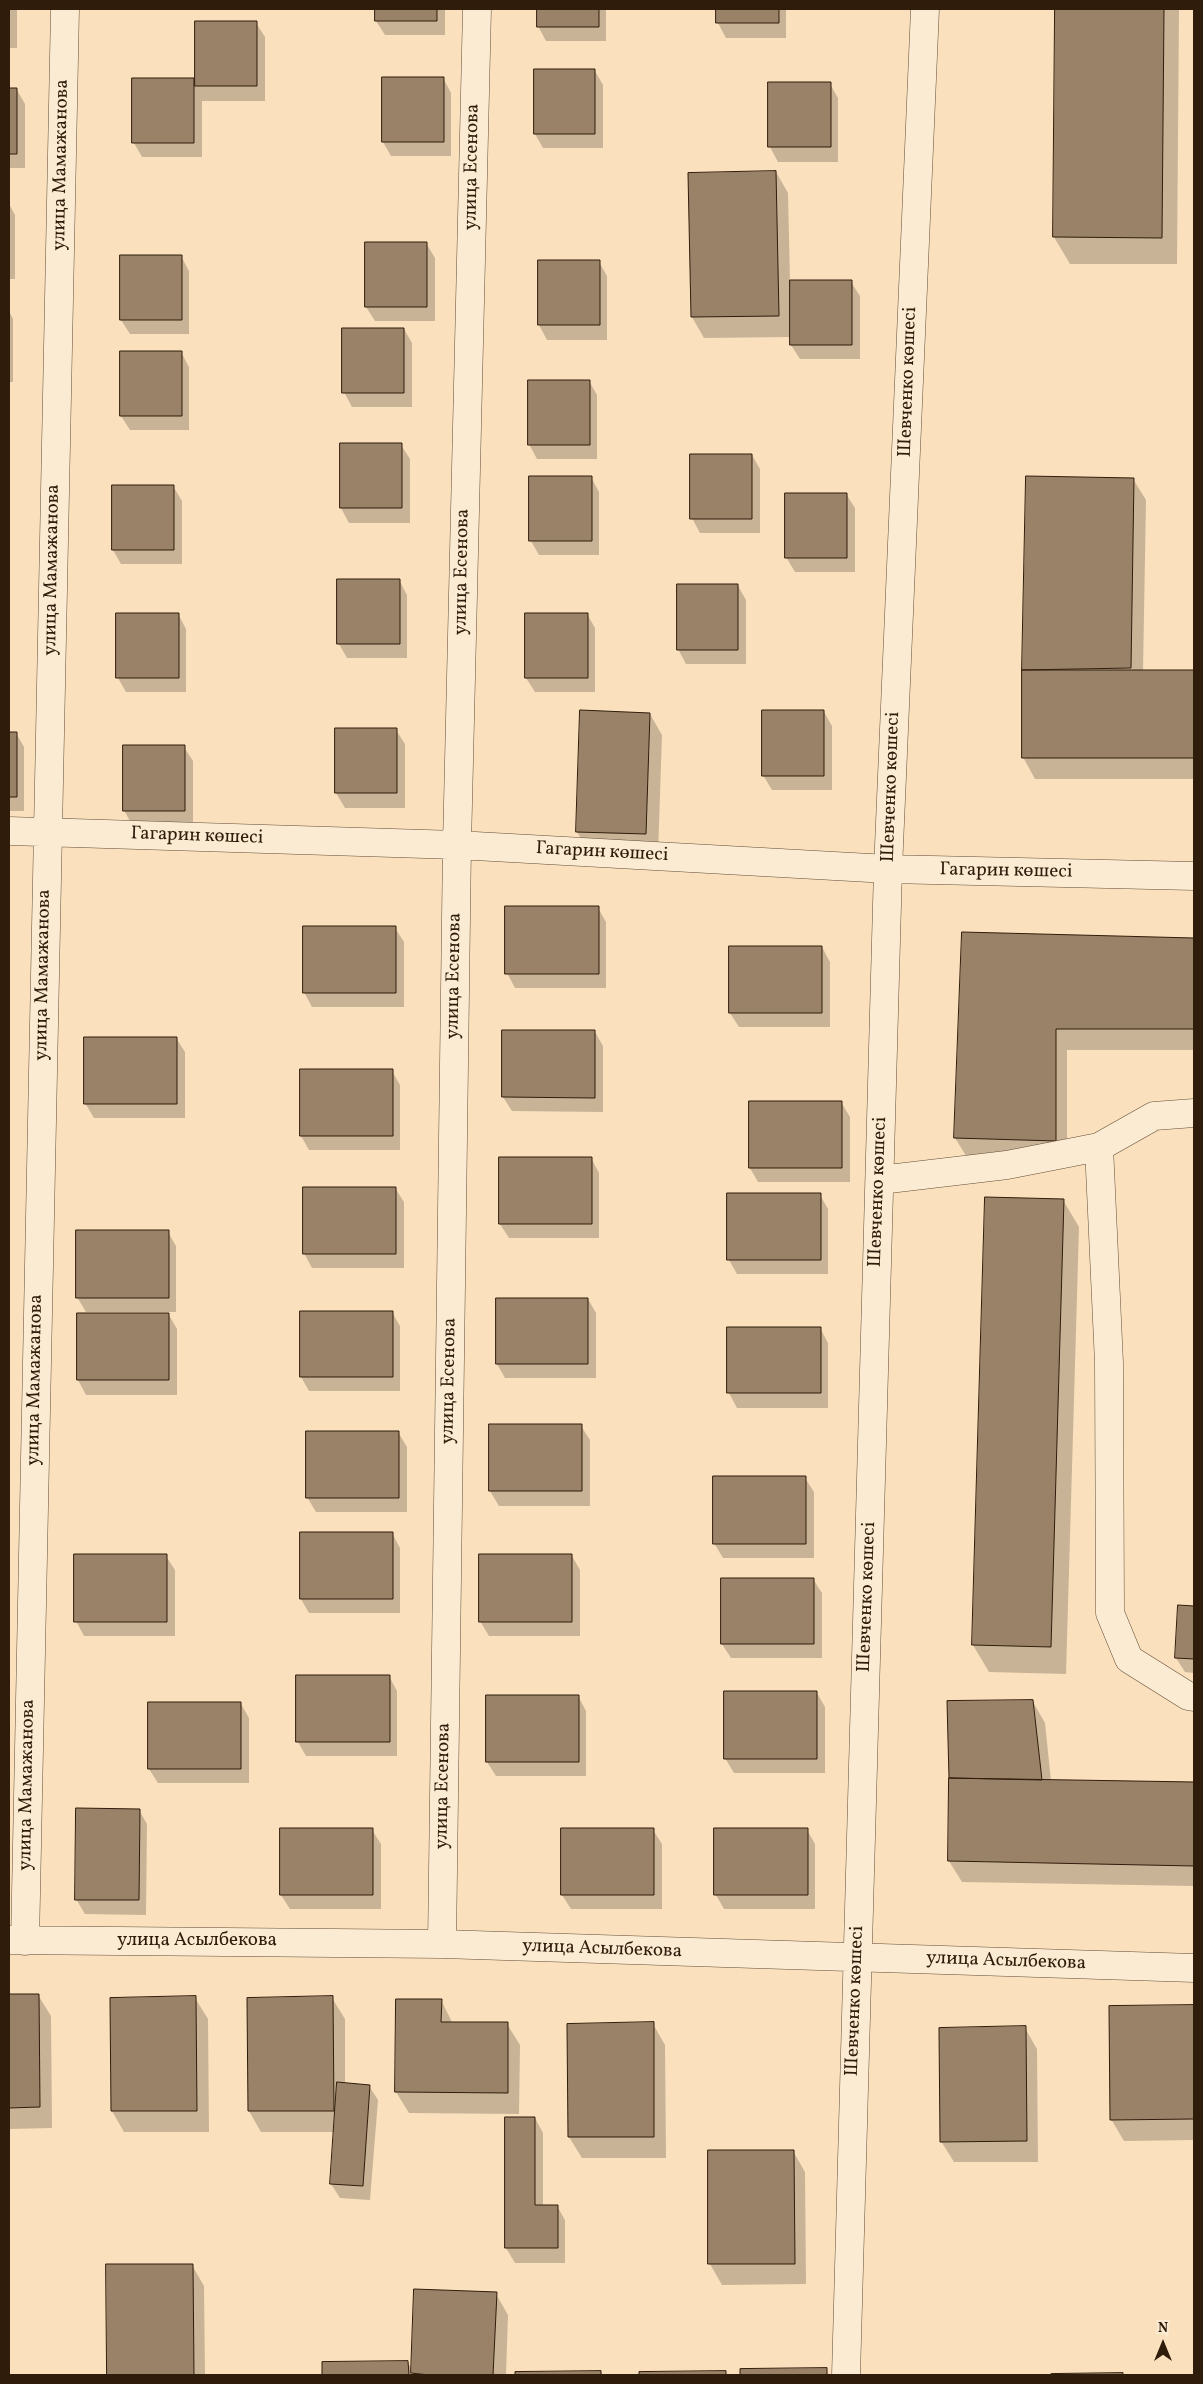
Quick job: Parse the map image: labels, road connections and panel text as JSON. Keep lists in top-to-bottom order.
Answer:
{
  "streets": {
    "street": [
      "улица Мамажанова",
      "улица Есенова",
      "Шевченко көшесі",
      "Гагарин көшесі",
      "улица Асылбекова"
    ]
  },
  "crossings": [
    ["улица Мамажанова", "Гагарин көшесі"],
    ["улица Мамажанова", "улица Асылбекова"],
    ["улица Есенова", "Гагарин көшесі"],
    ["улица Есенова", "улица Асылбекова"],
    ["Шевченко көшесі", "Гагарин көшесі"],
    ["Шевченко көшесі", "улица Асылбекова"]
  ],
  "north": "top"
}
